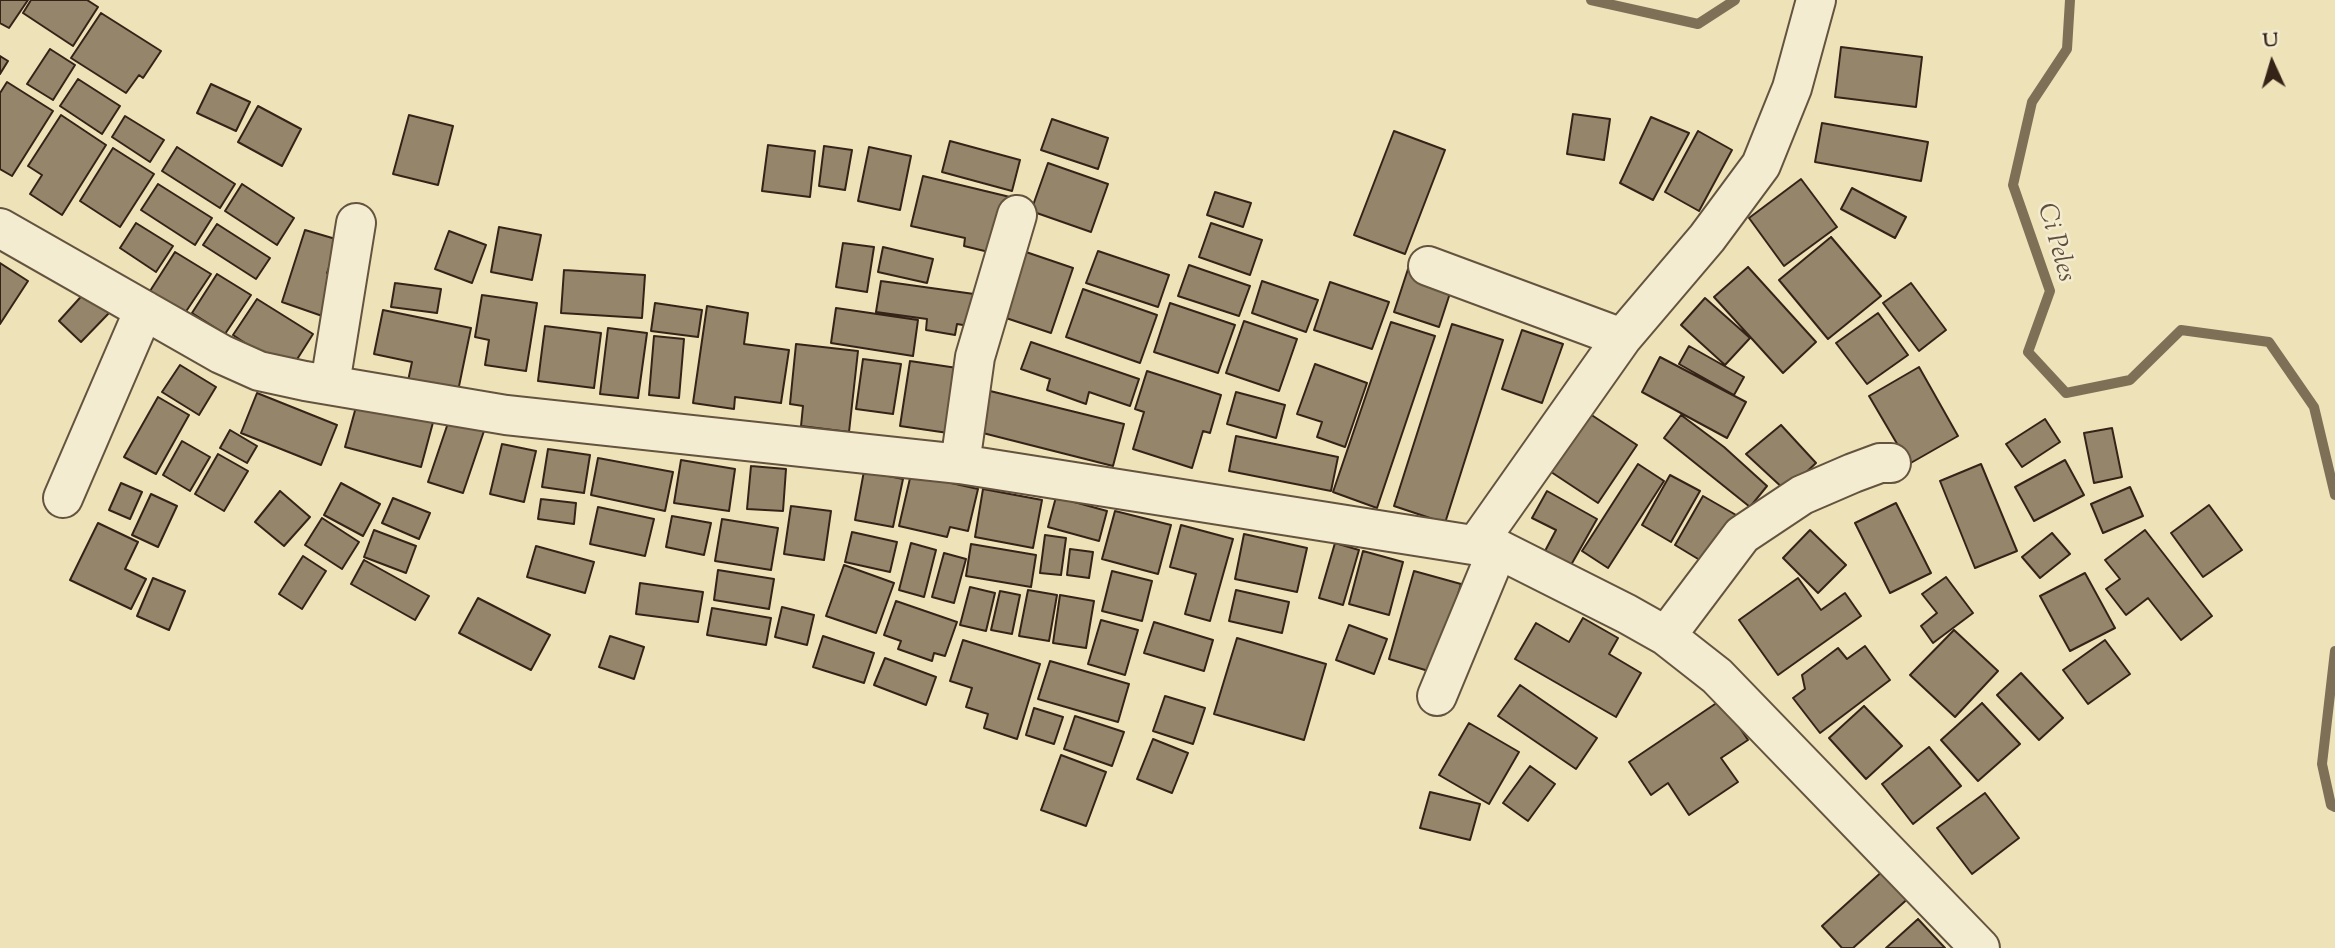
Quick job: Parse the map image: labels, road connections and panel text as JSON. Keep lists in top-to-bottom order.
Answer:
{
  "water": ["Ci Peles"],
  "north": "top"
}
